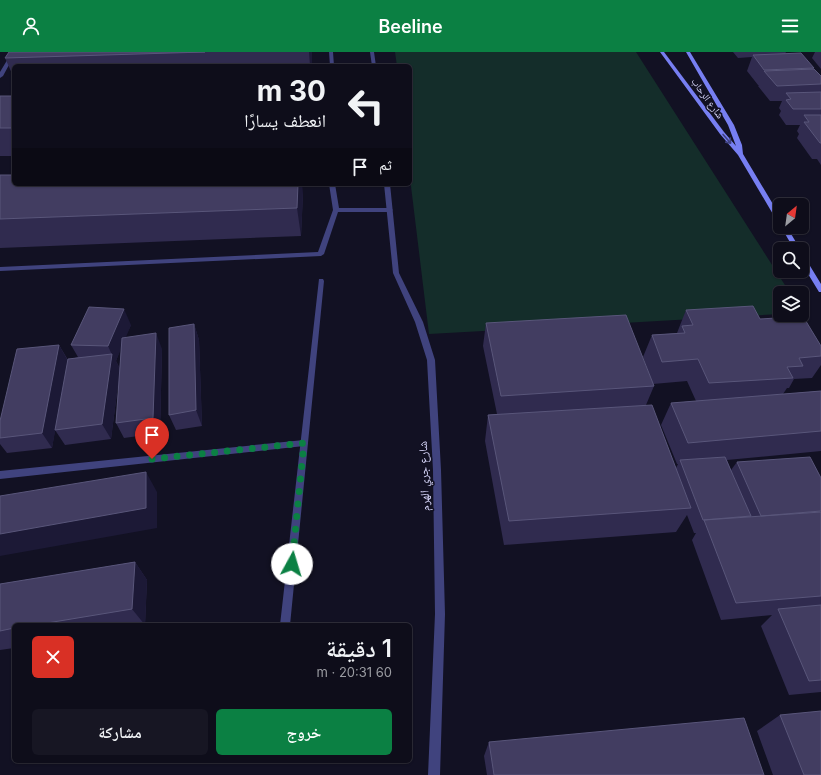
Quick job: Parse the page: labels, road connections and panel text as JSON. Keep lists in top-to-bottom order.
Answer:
{
  "streets": {
    "street": ["شارع الرحاب", "شارع جري الهرم"]
  },
  "north": "top right",
  "page": {
    "header": "Beeline",
    "turn": ["30 m", "انعطف يسارًا"],
    "then": "ثم",
    "heading": ["1 دقيقة", "60 m · 20:31"],
    "buttons": ["خروج", "مشاركة"]
  }
}
